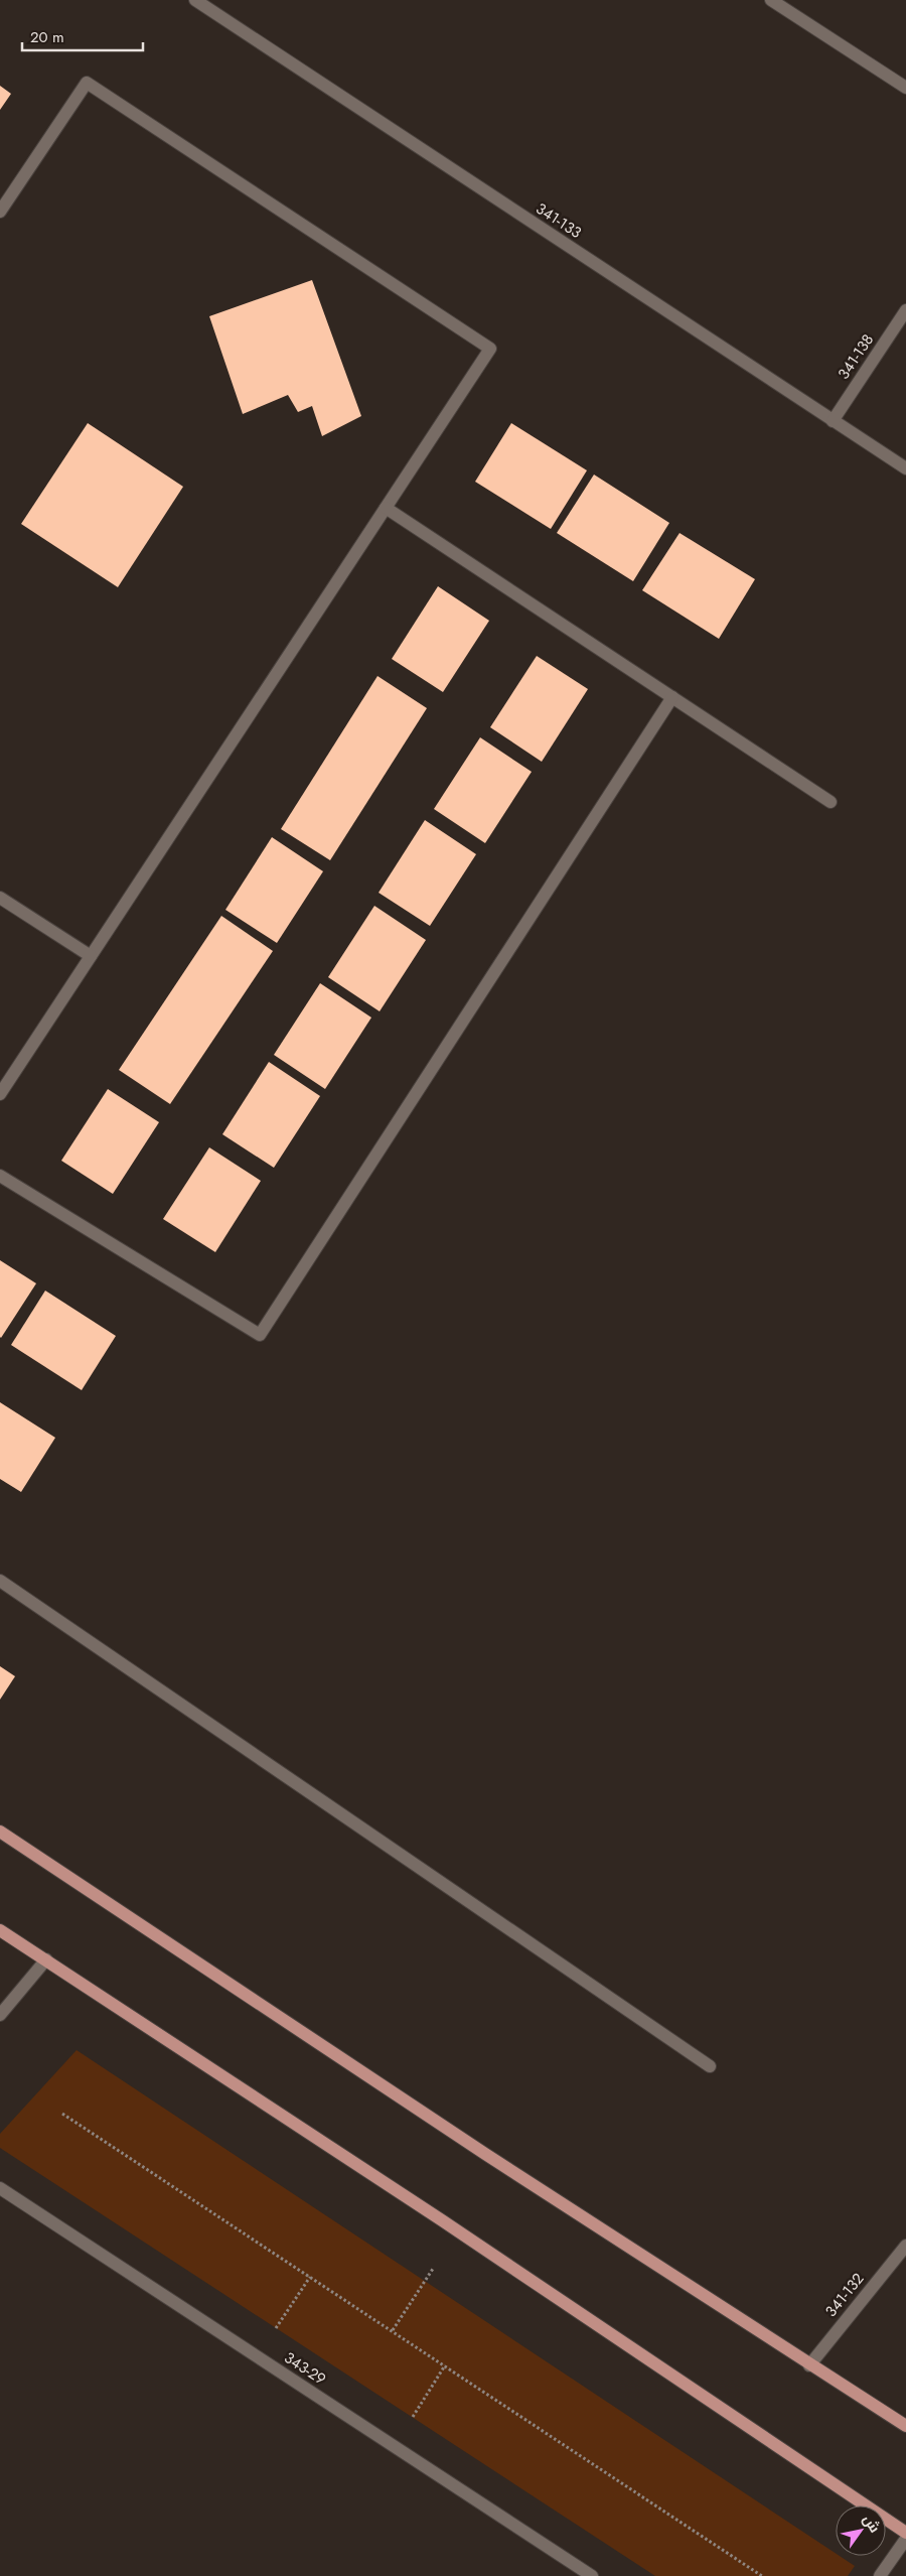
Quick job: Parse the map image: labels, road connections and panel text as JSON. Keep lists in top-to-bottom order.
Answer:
{
  "streets": {
    "street": [
      "341-133",
      "341-138",
      "341-132",
      "343-29"
    ]
  },
  "crossings": [
    ["341-133", "341-138"]
  ],
  "scale_bar": "20 m",
  "north": "top right"
}
